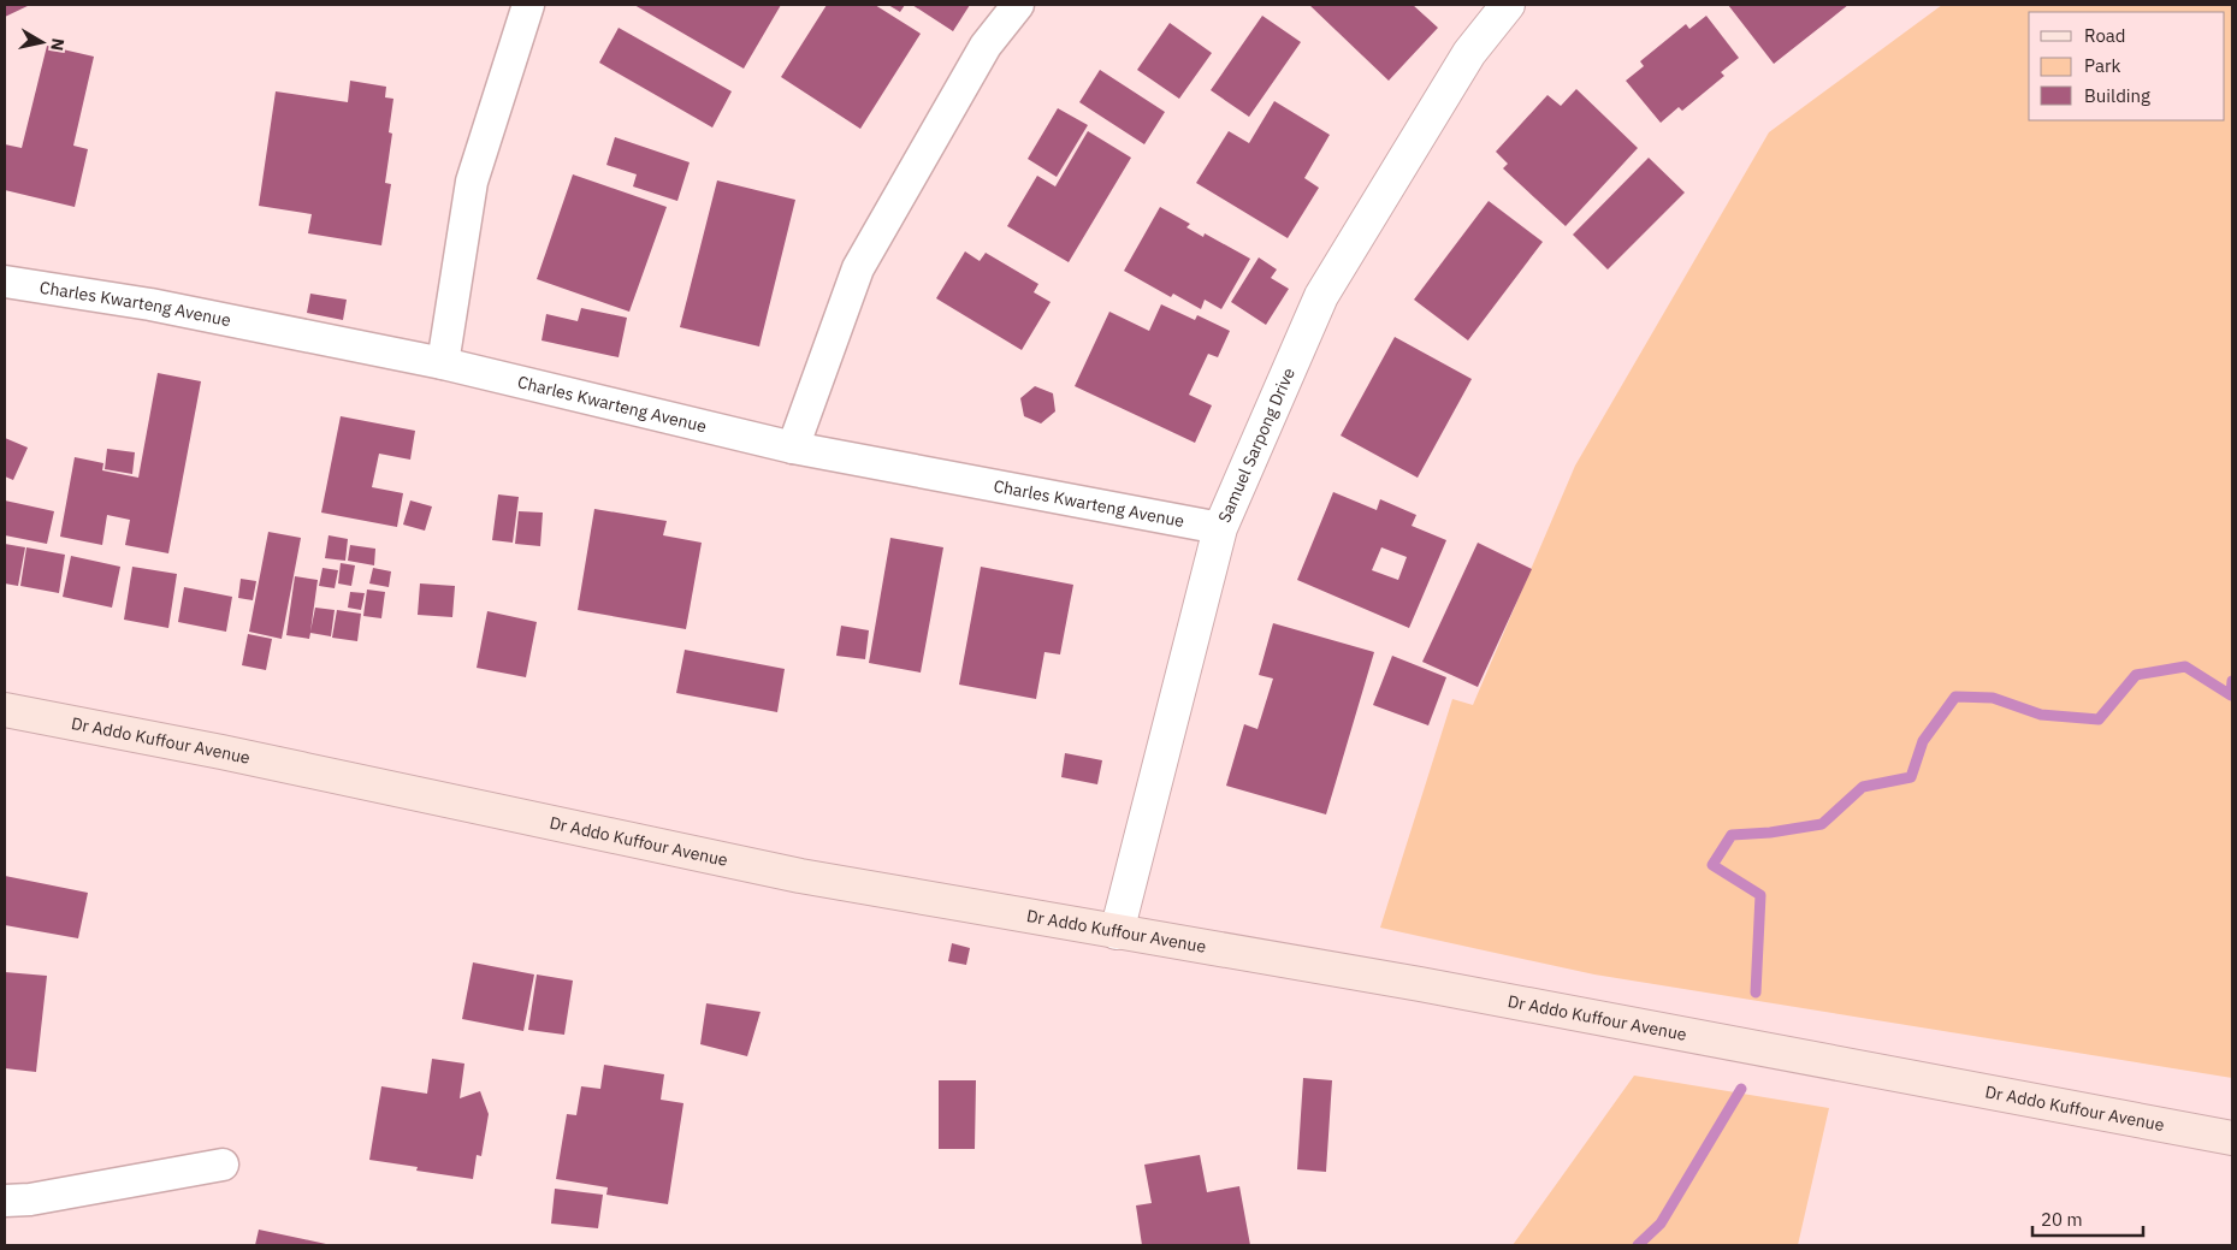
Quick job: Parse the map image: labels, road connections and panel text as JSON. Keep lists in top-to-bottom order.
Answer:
{
  "streets": {
    "main road": ["Dr Addo Kuffour Avenue"],
    "street": ["Charles Kwarteng Avenue", "Samuel Sarpong Drive"]
  },
  "crossings": [
    ["Charles Kwarteng Avenue", "Samuel Sarpong Drive"],
    ["Samuel Sarpong Drive", "Dr Addo Kuffour Avenue"]
  ],
  "legend": ["Road", "Park", "Building"],
  "scale_bar": "20 m",
  "north": "right"
}
